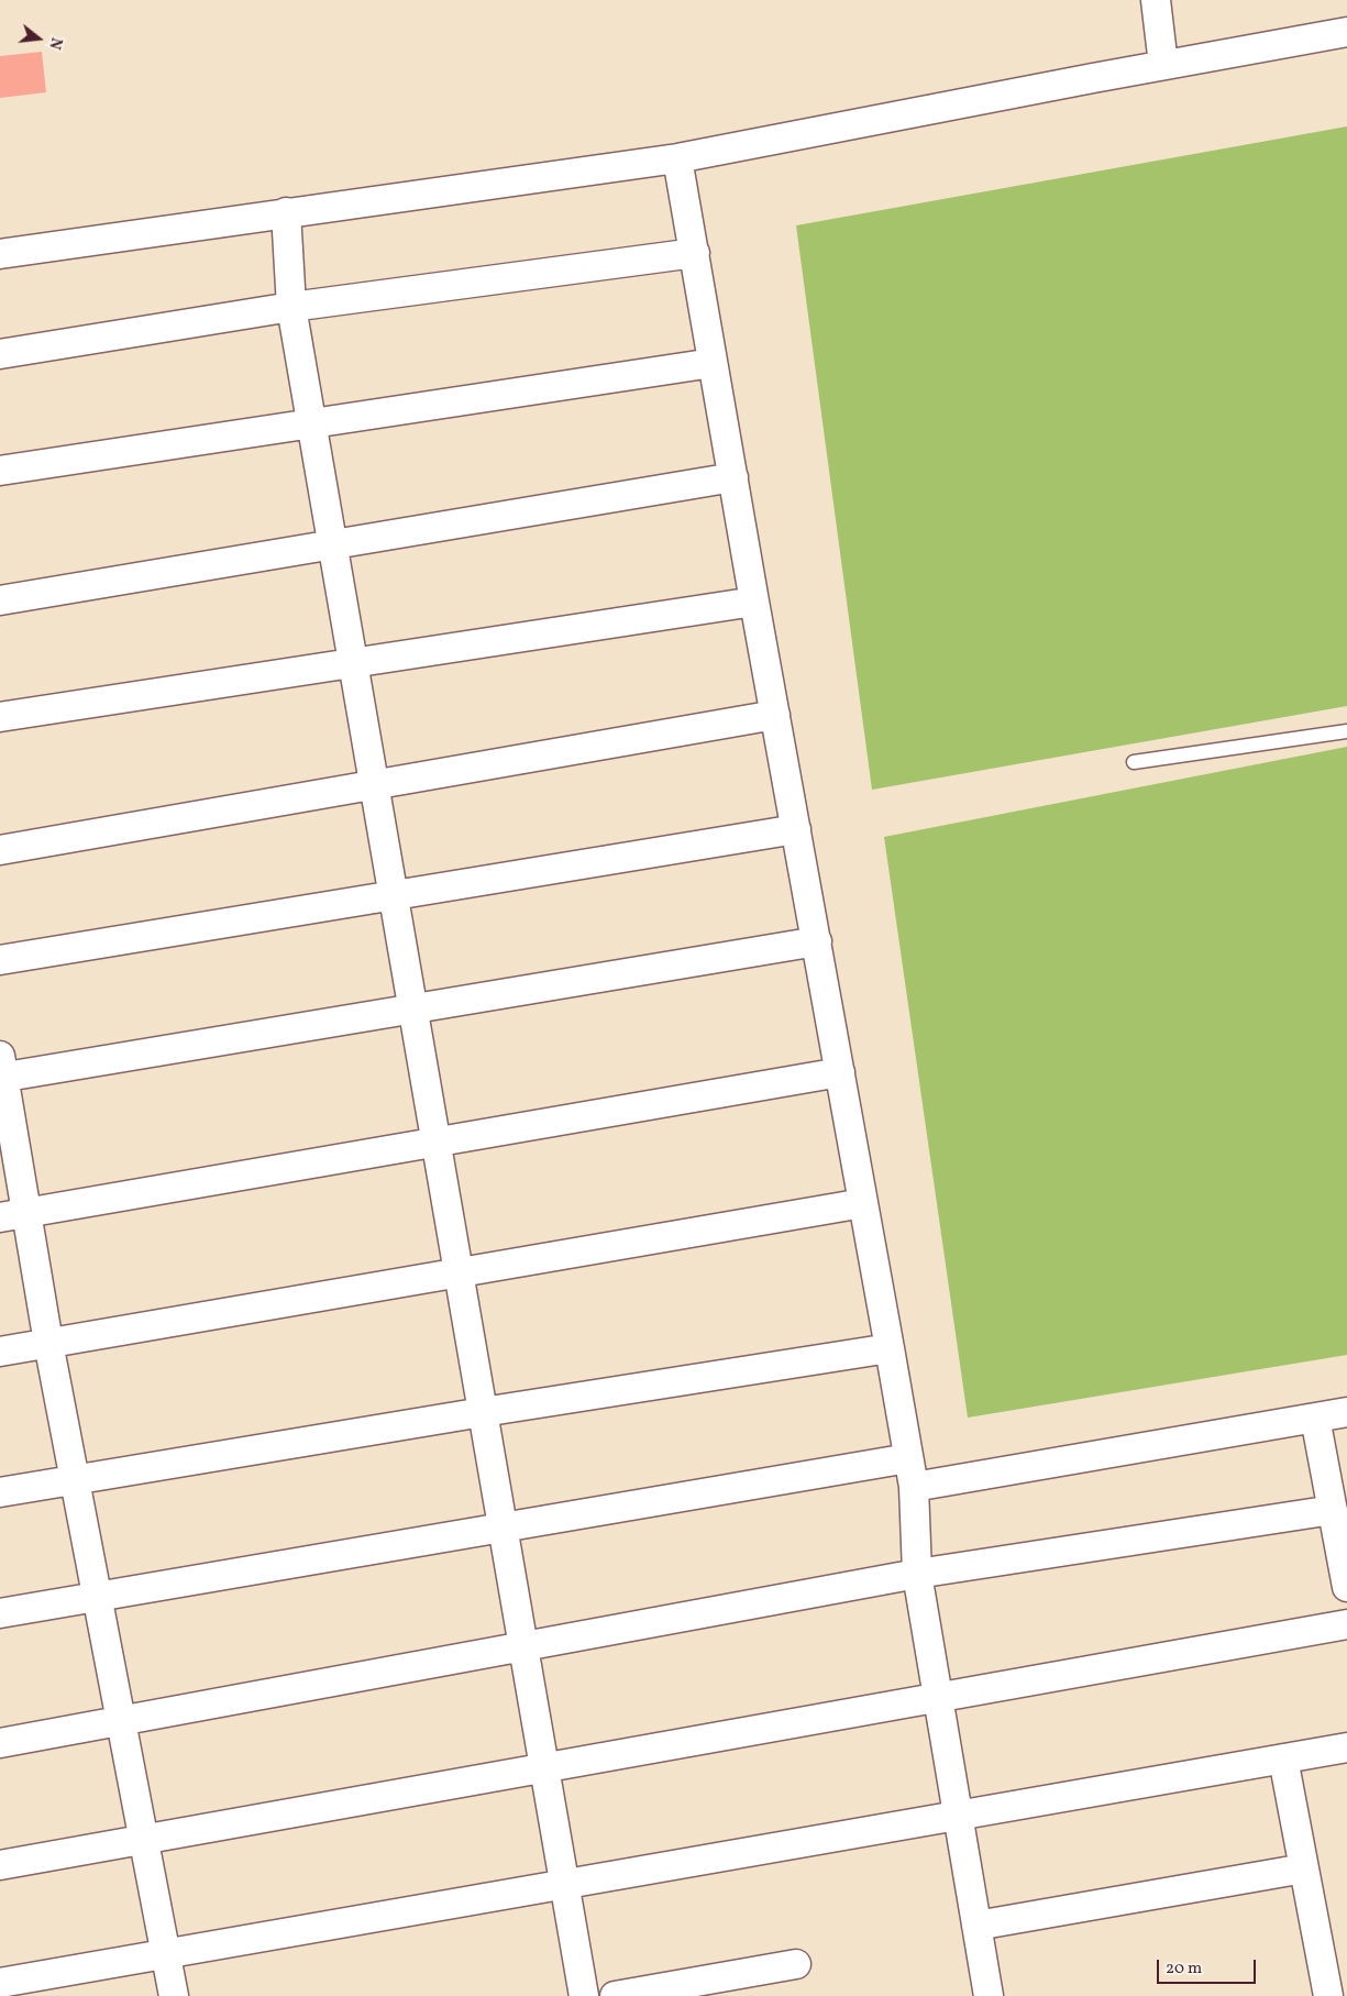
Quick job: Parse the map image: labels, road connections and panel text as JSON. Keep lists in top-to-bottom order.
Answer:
{
  "scale_bar": "20 m",
  "north": "right"
}
